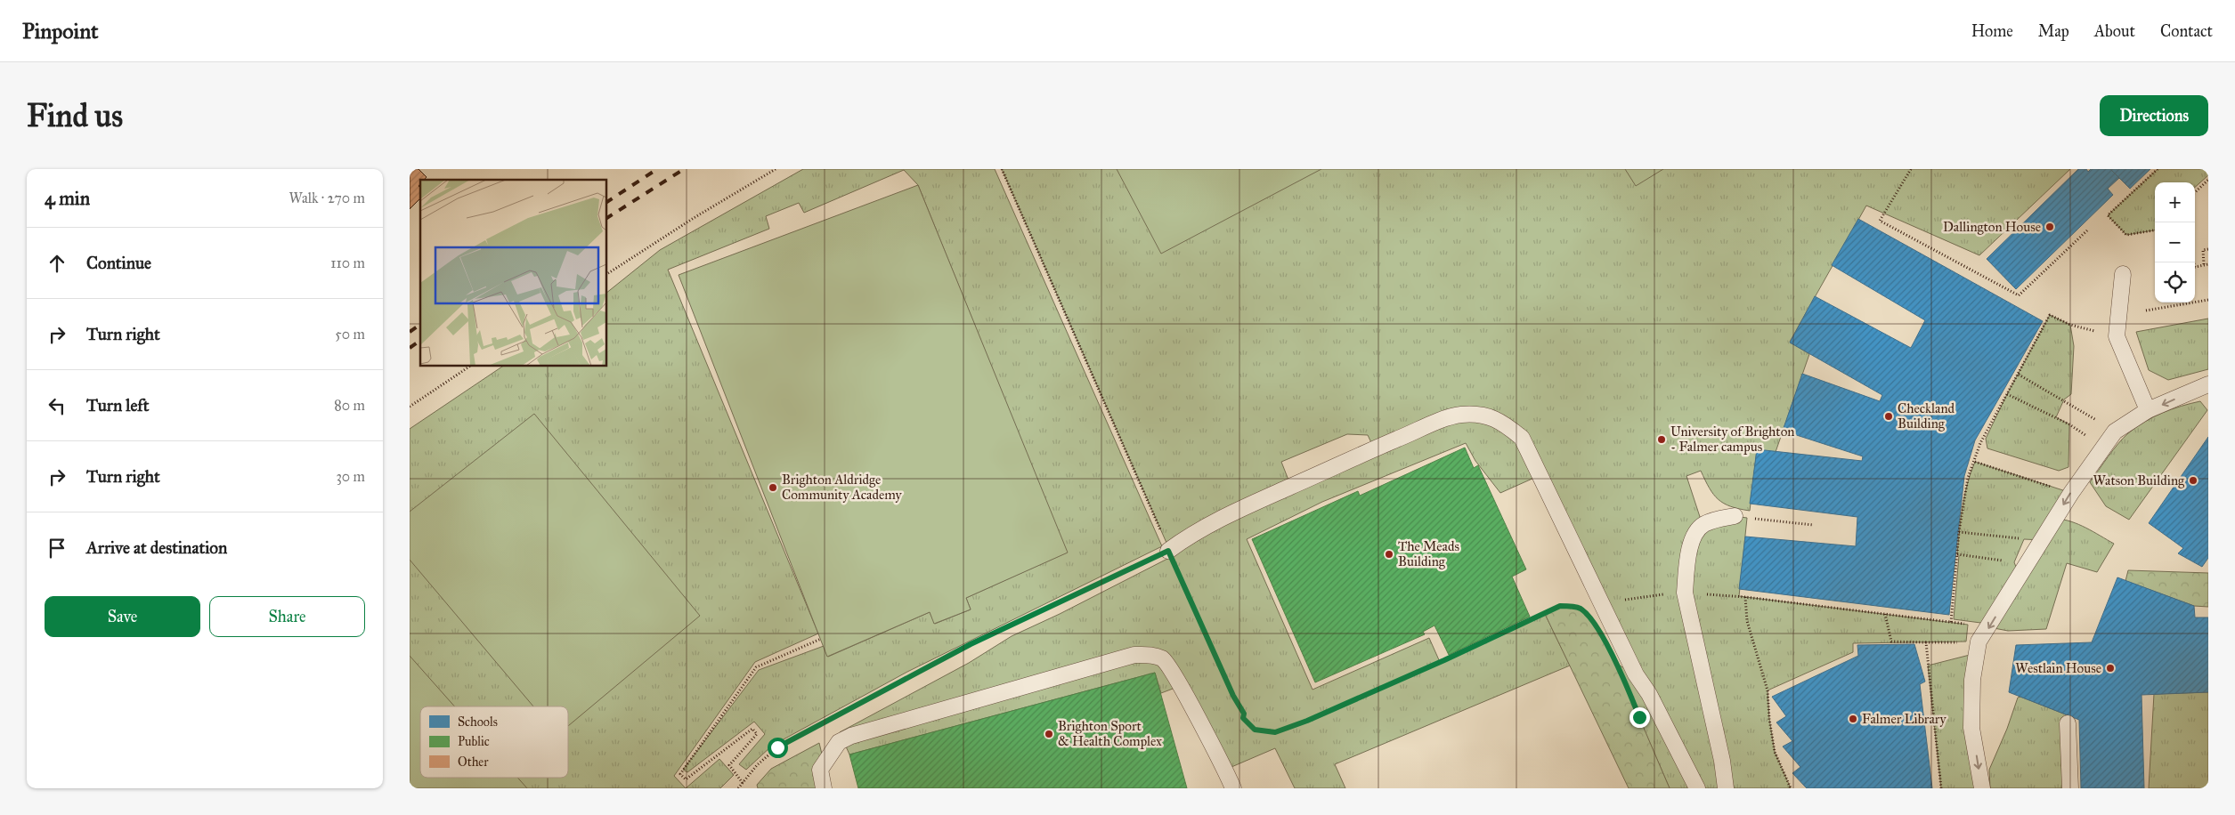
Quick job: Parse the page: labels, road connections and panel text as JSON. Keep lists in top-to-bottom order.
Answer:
{
  "places": [
    "Dallington House",
    "Checkland Building",
    "University of Brighton - Falmer campus",
    "Watson Building",
    "Brighton Aldridge Community Academy",
    "The Meads Building",
    "Westlain House",
    "Falmer Library",
    "Brighton Sport & Health Complex"
  ],
  "legend": ["Schools", "Public", "Other"],
  "page": {
    "header": "Pinpoint",
    "nav": [
      "Home",
      "Map",
      "About",
      "Contact"
    ],
    "buttons": [
      "Directions",
      ["Save", "Share"]
    ],
    "title": "Find us",
    "heading": ["4 min", "Walk · 270 m"],
    "map_buttons": ["+", "−"],
    "list": [
      ["Continue", "110 m"],
      ["Turn right", "50 m"],
      ["Turn left", "80 m"],
      ["Turn right", "30 m"],
      "Arrive at destination"
    ]
  }
}
